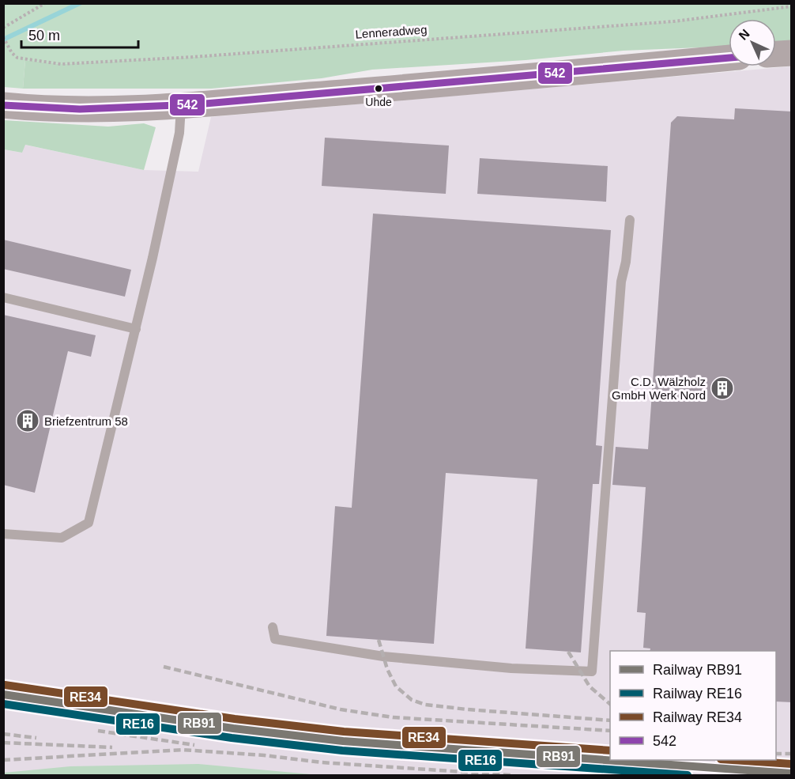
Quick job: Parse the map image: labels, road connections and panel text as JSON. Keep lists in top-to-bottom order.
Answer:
{
  "streets": {
    "path": ["Lenneradweg"]
  },
  "places": {
    "other": ["Uhde"],
    "building": ["C.D. Wälzholz GmbH Werk Nord", "Briefzentrum 58"]
  },
  "lines": [
    "transit line 542",
    "rail line RE34",
    "rail line RB91",
    "rail line RE16"
  ],
  "legend": [
    "Railway RB91",
    "Railway RE16",
    "Railway RE34",
    "542"
  ],
  "scale_bar": "50 m",
  "north": "top left"
}
